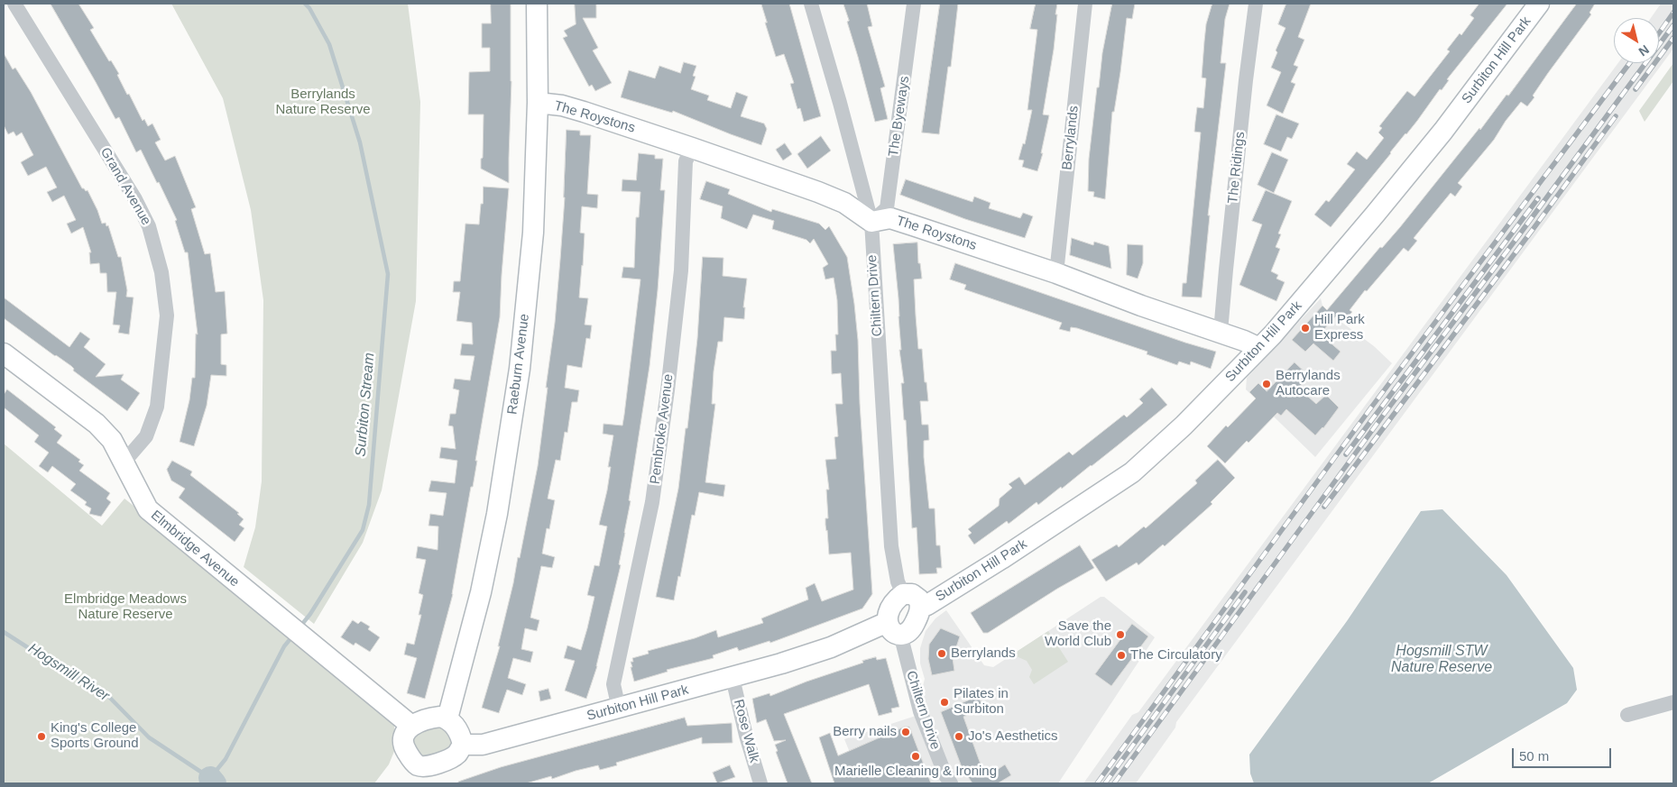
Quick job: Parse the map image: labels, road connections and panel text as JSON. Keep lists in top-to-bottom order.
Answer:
{
  "streets": {
    "street": [
      "Surbiton Hill Park",
      "The Byeways",
      "The Roystons",
      "Berrylands",
      "The Ridings",
      "Grand Avenue",
      "Chiltern Drive",
      "Raeburn Avenue",
      "Pembroke Avenue",
      "Elmbridge Avenue",
      "Rose Walk"
    ]
  },
  "crossings": [
    ["Surbiton Hill Park", "The Roystons"],
    ["Surbiton Hill Park", "Chiltern Drive"],
    ["Surbiton Hill Park", "Raeburn Avenue"],
    ["Surbiton Hill Park", "Pembroke Avenue"],
    ["Surbiton Hill Park", "Elmbridge Avenue"],
    ["Surbiton Hill Park", "Rose Walk"],
    ["The Byeways", "The Roystons"],
    ["The Byeways", "Chiltern Drive"],
    ["The Roystons", "Berrylands"],
    ["The Roystons", "The Ridings"],
    ["The Roystons", "Chiltern Drive"],
    ["The Roystons", "Raeburn Avenue"],
    ["The Roystons", "Pembroke Avenue"],
    ["Grand Avenue", "Elmbridge Avenue"],
    ["Raeburn Avenue", "Elmbridge Avenue"]
  ],
  "water": ["Surbiton Stream", "Hogsmill STW Nature Reserve", "Hogsmill River"],
  "parks": ["Berrylands Nature Reserve", "Elmbridge Meadows Nature Reserve"],
  "places": [
    "Hill Park Express",
    "Berrylands Autocare",
    "Save the World Club",
    "Berrylands",
    "The Circulatory",
    "Pilates in Surbiton",
    "Berry nails",
    "King's College Sports Ground",
    "Jo's Aesthetics",
    "Marielle Cleaning & Ironing"
  ],
  "scale_bar": "50 m",
  "north": "bottom right"
}
